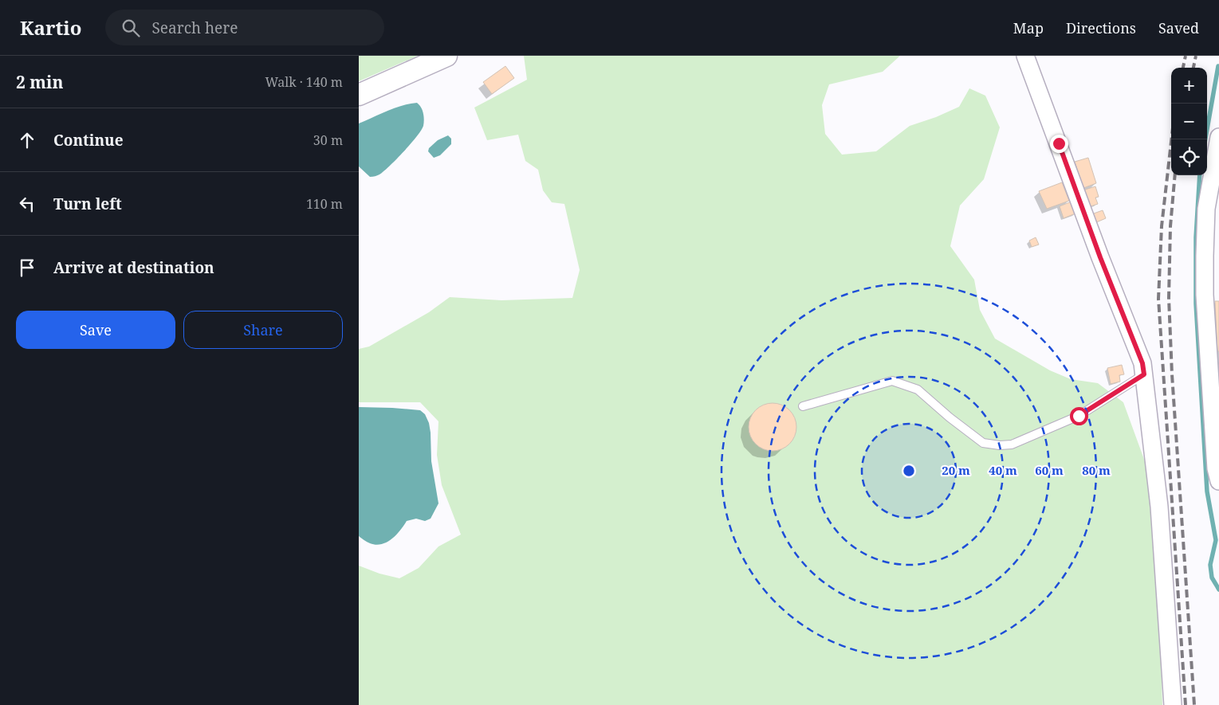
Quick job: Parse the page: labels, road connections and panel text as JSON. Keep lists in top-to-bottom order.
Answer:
{
  "page": {
    "header": "Kartio",
    "search": "Search here",
    "nav": ["Map", "Directions", "Saved"],
    "heading": ["2 min", "Walk · 140 m"],
    "map_buttons": ["+", "−"],
    "list": [
      ["Continue", "30 m"],
      ["Turn left", "110 m"],
      "Arrive at destination"
    ],
    "buttons": ["Save", "Share"]
  },
  "rings": [
    "20 m",
    "40 m",
    "60 m",
    "80 m"
  ]
}
